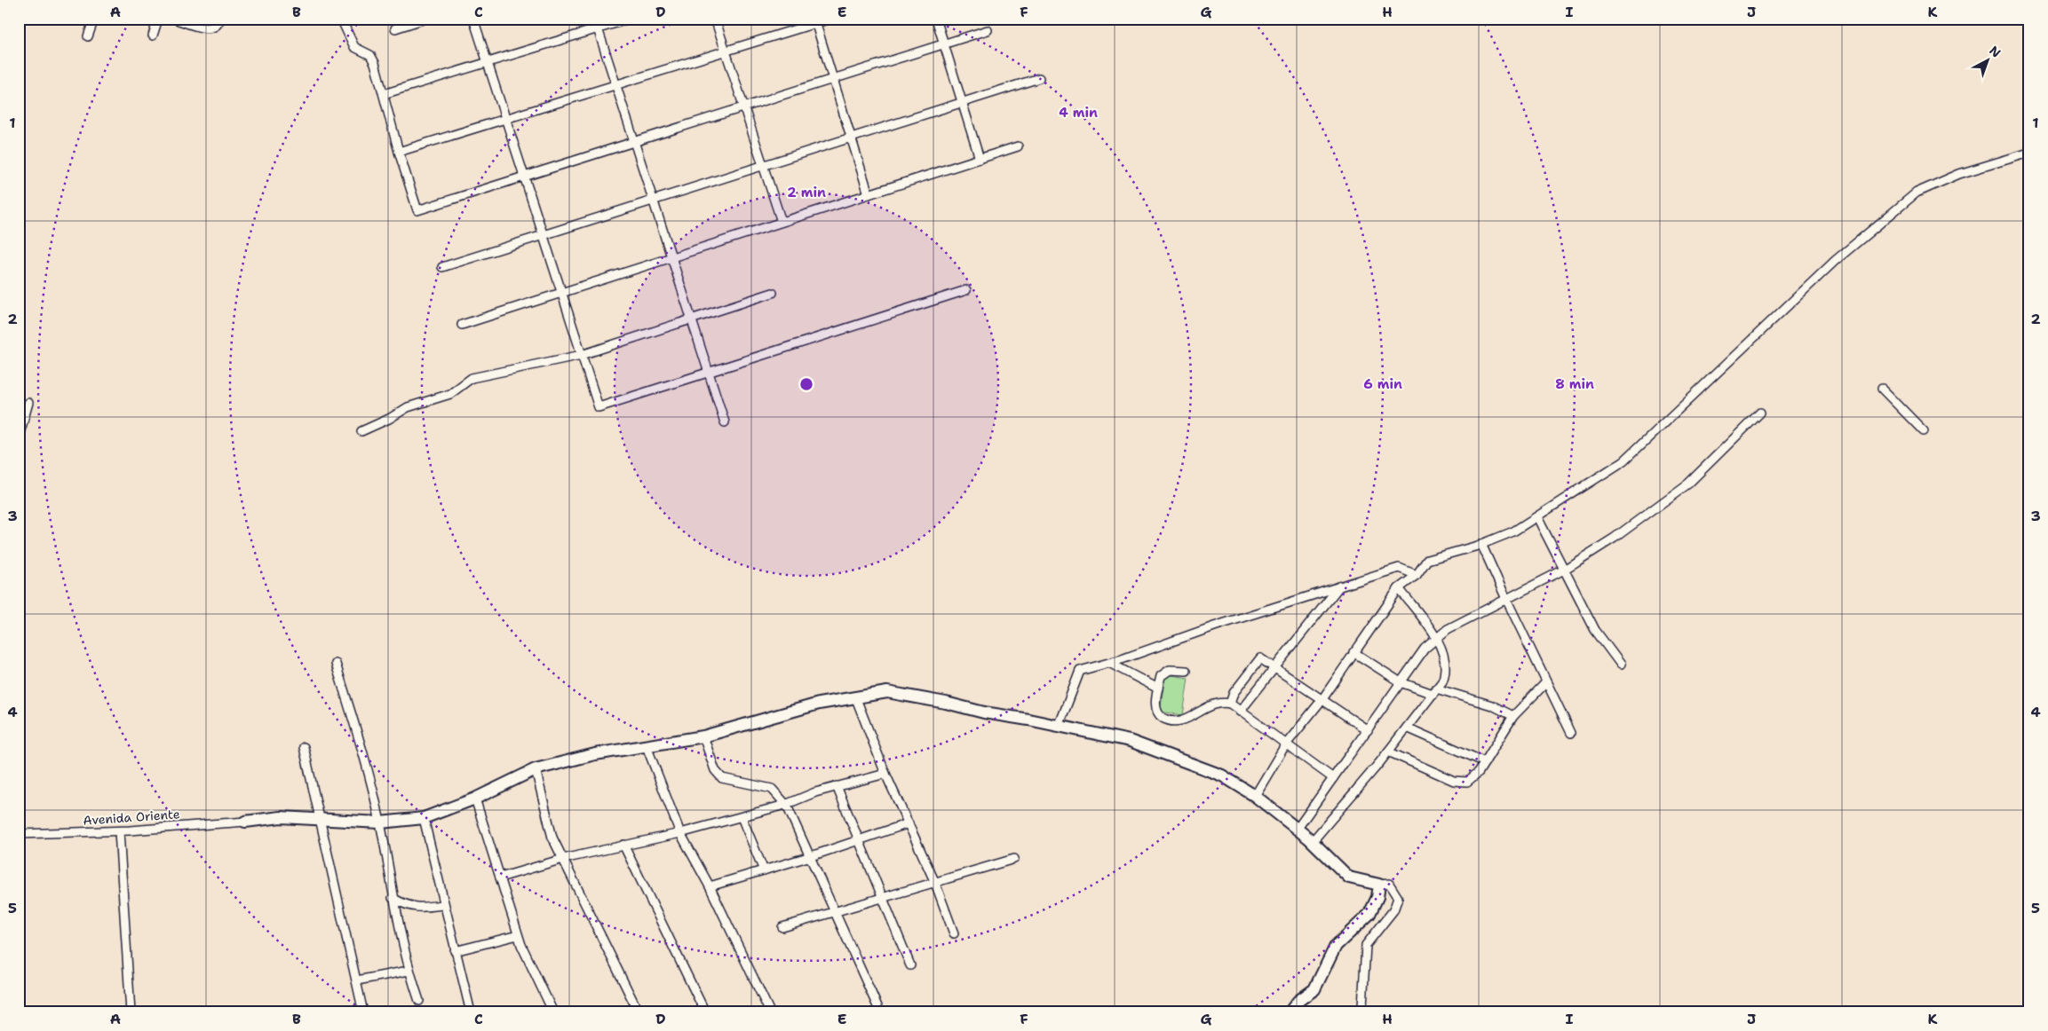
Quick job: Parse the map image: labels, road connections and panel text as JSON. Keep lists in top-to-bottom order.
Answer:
{
  "streets": {
    "street": ["Avenida Oriente"]
  },
  "north": "top right",
  "grid": {
    "columns": [
      "A",
      "B",
      "C",
      "D",
      "E",
      "F",
      "G",
      "H",
      "I",
      "J",
      "K"
    ],
    "rows": [
      "1",
      "2",
      "3",
      "4",
      "5"
    ]
  },
  "rings": [
    "4 min",
    "2 min",
    "6 min",
    "8 min"
  ]
}
